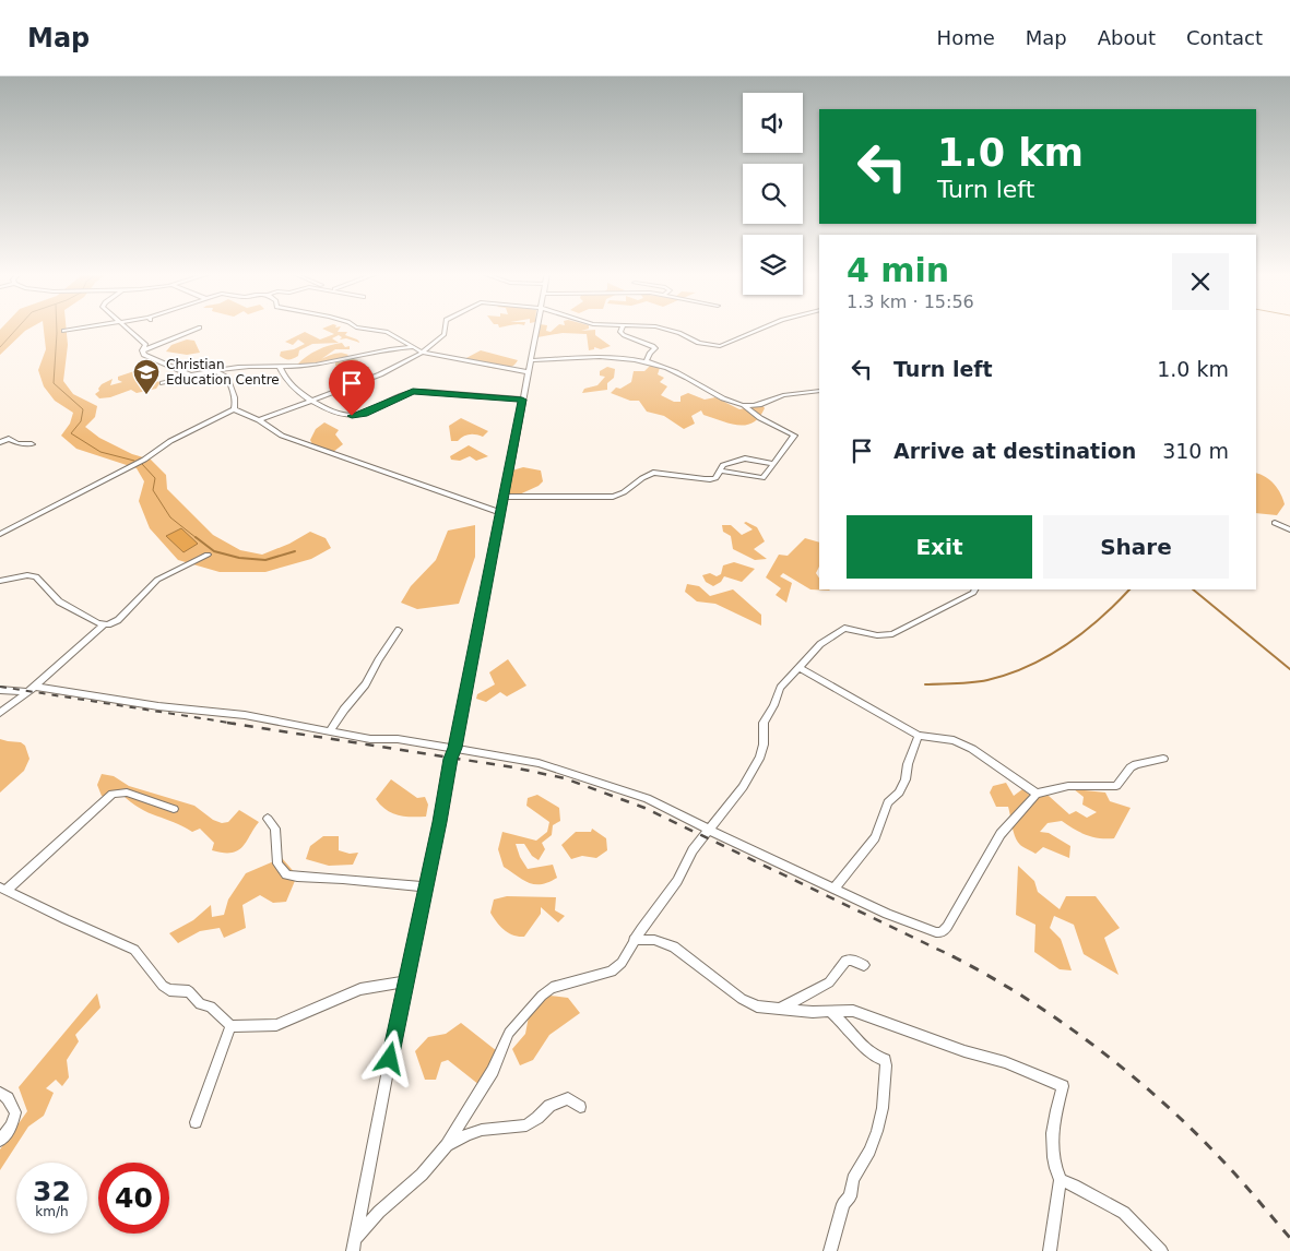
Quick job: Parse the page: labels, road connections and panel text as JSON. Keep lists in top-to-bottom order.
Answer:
{
  "places": {
    "school or university": ["Christian Education Centre"]
  },
  "page": {
    "header": "Map",
    "nav": [
      "Home",
      "Map",
      "About",
      "Contact"
    ],
    "turn": ["1.0 km", "Turn left"],
    "heading": ["4 min", "1.3 km · 15:56"],
    "list": [
      {
        "name": "Turn left",
        "value": "1.0 km"
      },
      {
        "name": "Arrive at destination",
        "value": "310 m"
      }
    ],
    "buttons": ["Exit", "Share"],
    "speed": "32 km/h",
    "limit": "40"
  }
}
